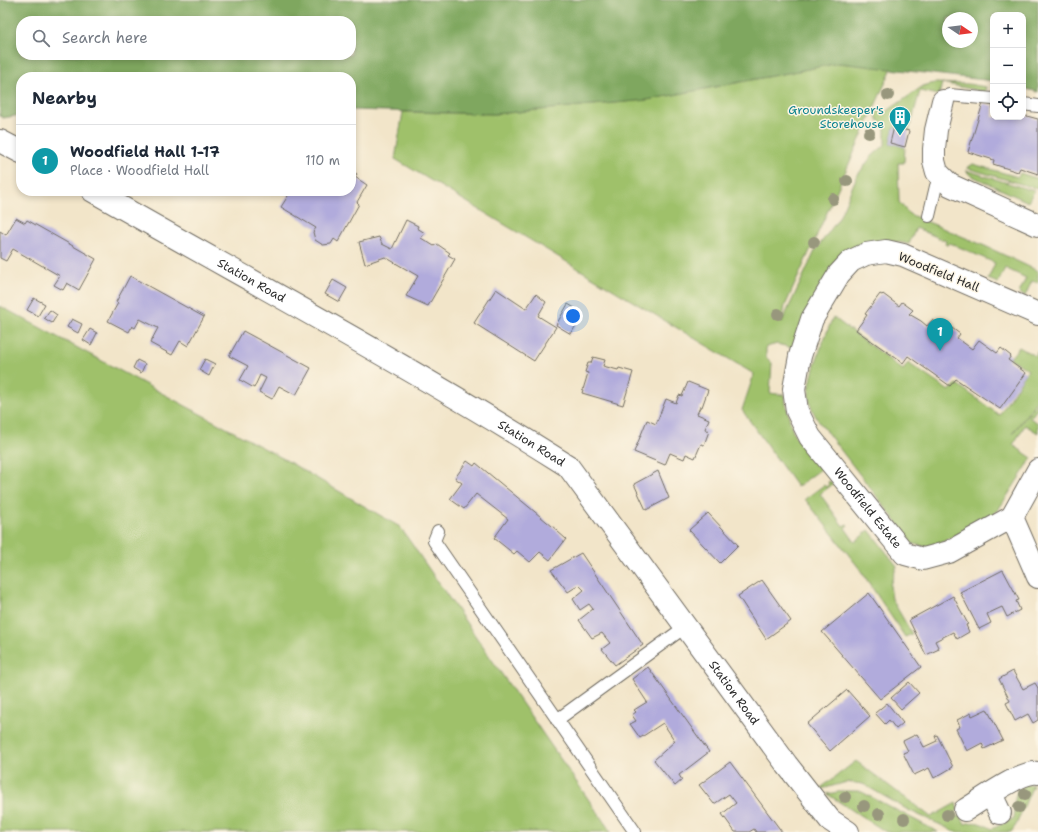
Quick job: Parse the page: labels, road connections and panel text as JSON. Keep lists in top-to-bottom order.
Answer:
{
  "streets": {
    "street": ["Woodfield Hall", "Station Road", "Woodfield Estate"]
  },
  "crossings": [
    ["Woodfield Hall", "Woodfield Estate"]
  ],
  "places": {
    "building": ["Groundskeeper's Storehouse"]
  },
  "north": "right",
  "page": {
    "map_buttons": ["+", "−"],
    "search": "Search here",
    "heading": "Nearby",
    "list": [
      {
        "mark": "1",
        "name": "Woodfield Hall 1-17",
        "note": "Place · Woodfield Hall",
        "value": "110 m"
      }
    ],
    "pins": "1"
  }
}
